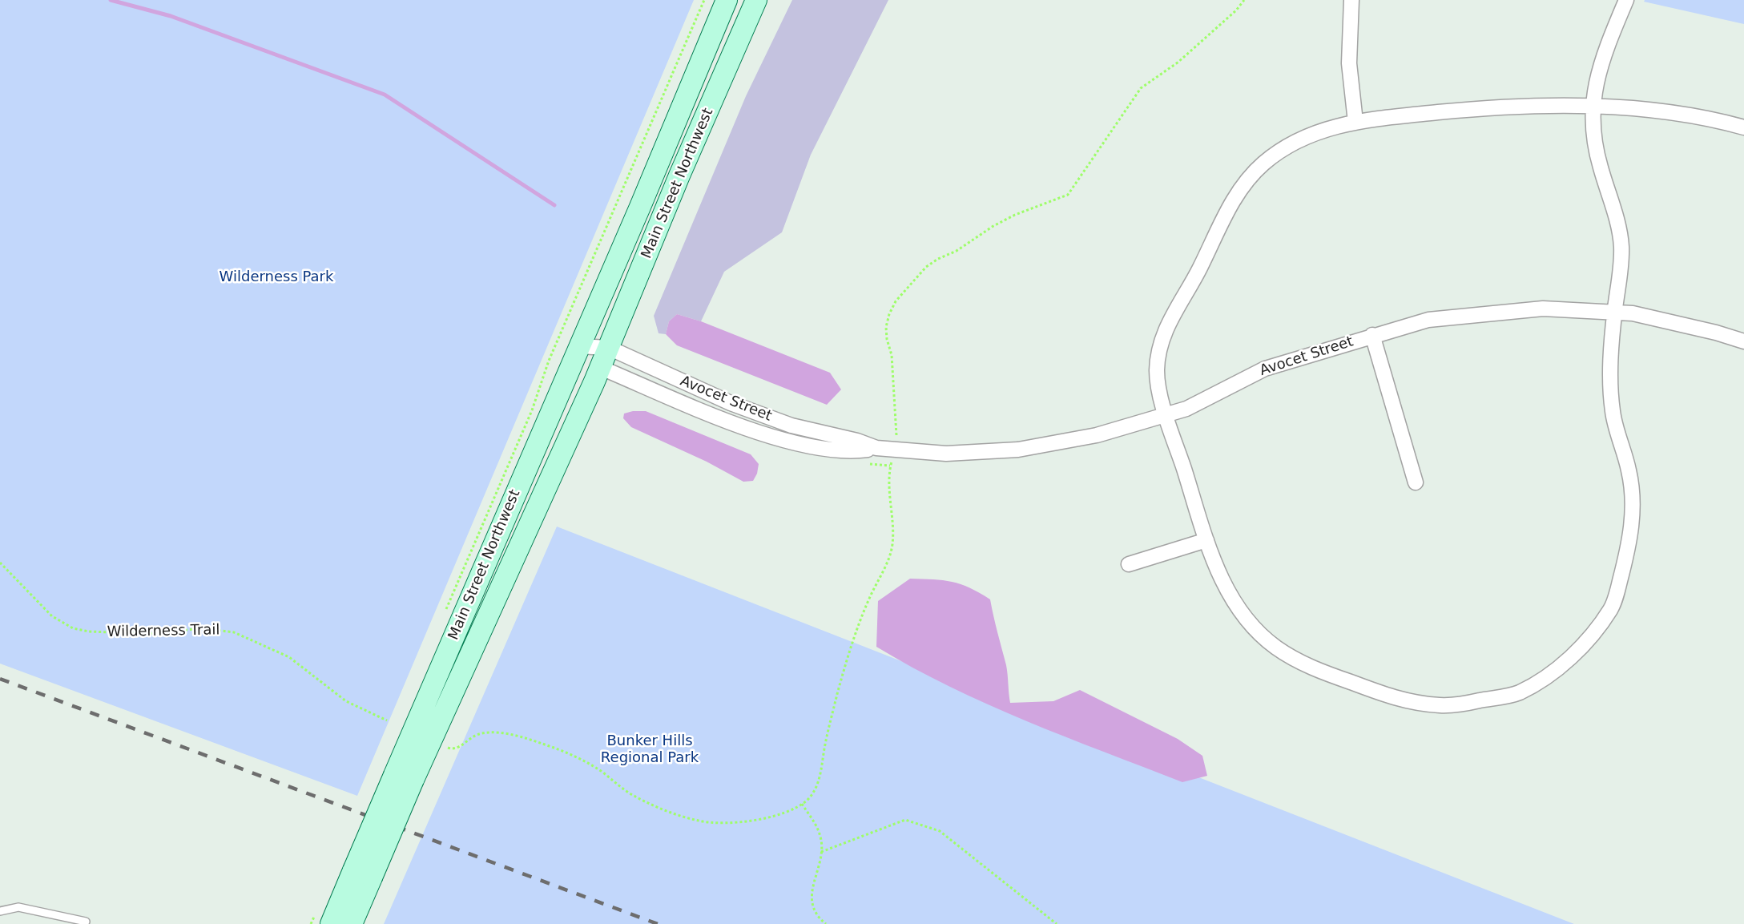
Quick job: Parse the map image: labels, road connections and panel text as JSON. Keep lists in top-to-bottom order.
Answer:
{
  "streets": {
    "main road": ["Main Street Northwest"],
    "street": ["Avocet Street"],
    "path": ["Wilderness Trail"]
  },
  "crossings": [
    ["Main Street Northwest", "Avocet Street"]
  ],
  "parks": ["Wilderness Park", "Bunker Hills Regional Park"]
}
